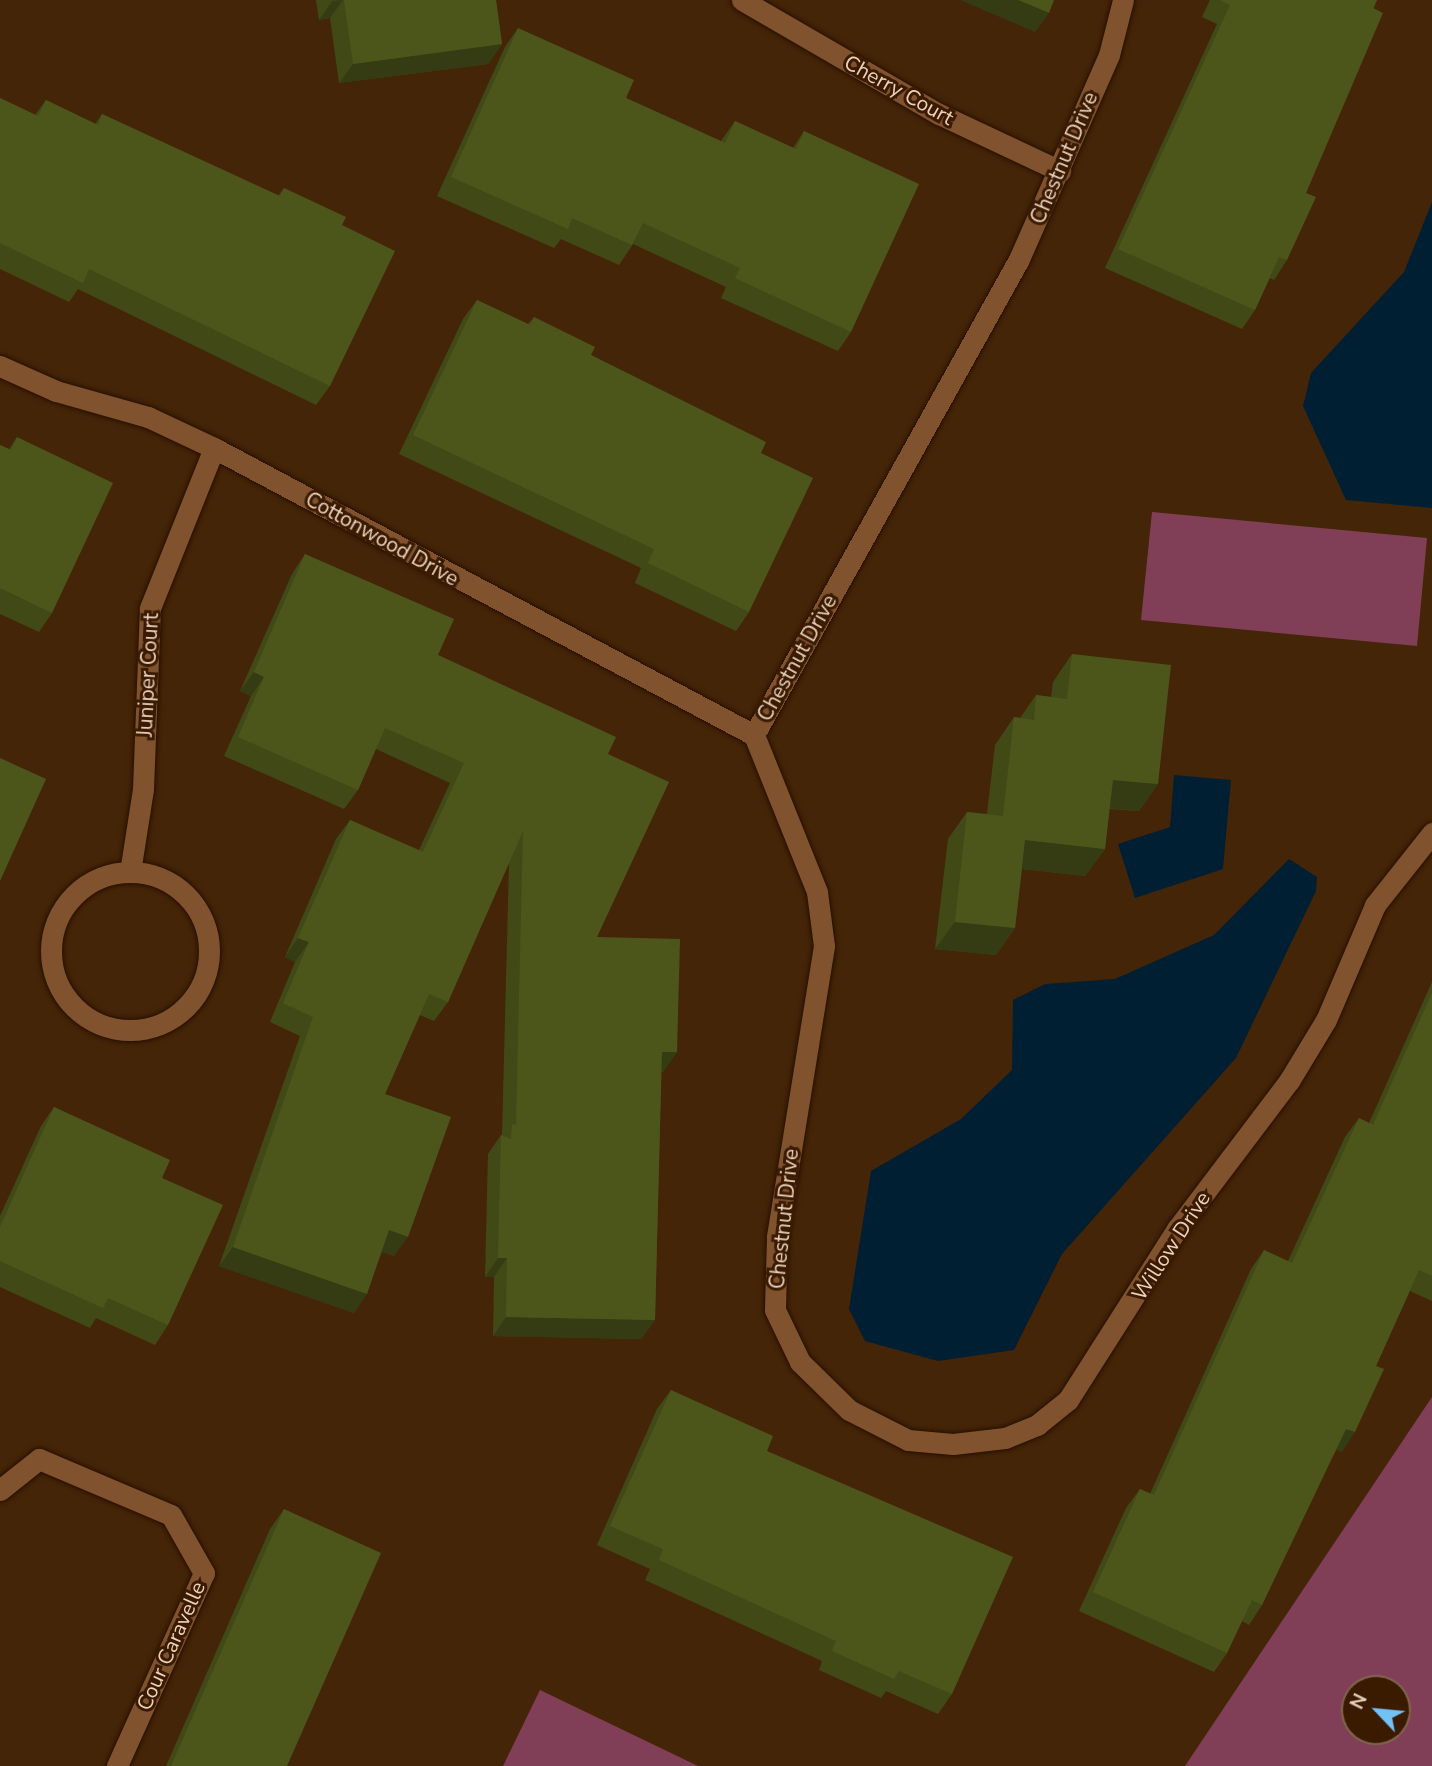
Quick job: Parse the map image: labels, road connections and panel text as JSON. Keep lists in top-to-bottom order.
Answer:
{
  "streets": {
    "street": [
      "Cherry Court",
      "Chestnut Drive",
      "Cottonwood Drive",
      "Juniper Court",
      "Willow Drive",
      "Cour Caravelle"
    ]
  },
  "crossings": [
    ["Cherry Court", "Chestnut Drive"],
    ["Chestnut Drive", "Cottonwood Drive"],
    ["Chestnut Drive", "Willow Drive"],
    ["Cottonwood Drive", "Juniper Court"]
  ],
  "north": "top left"
}
